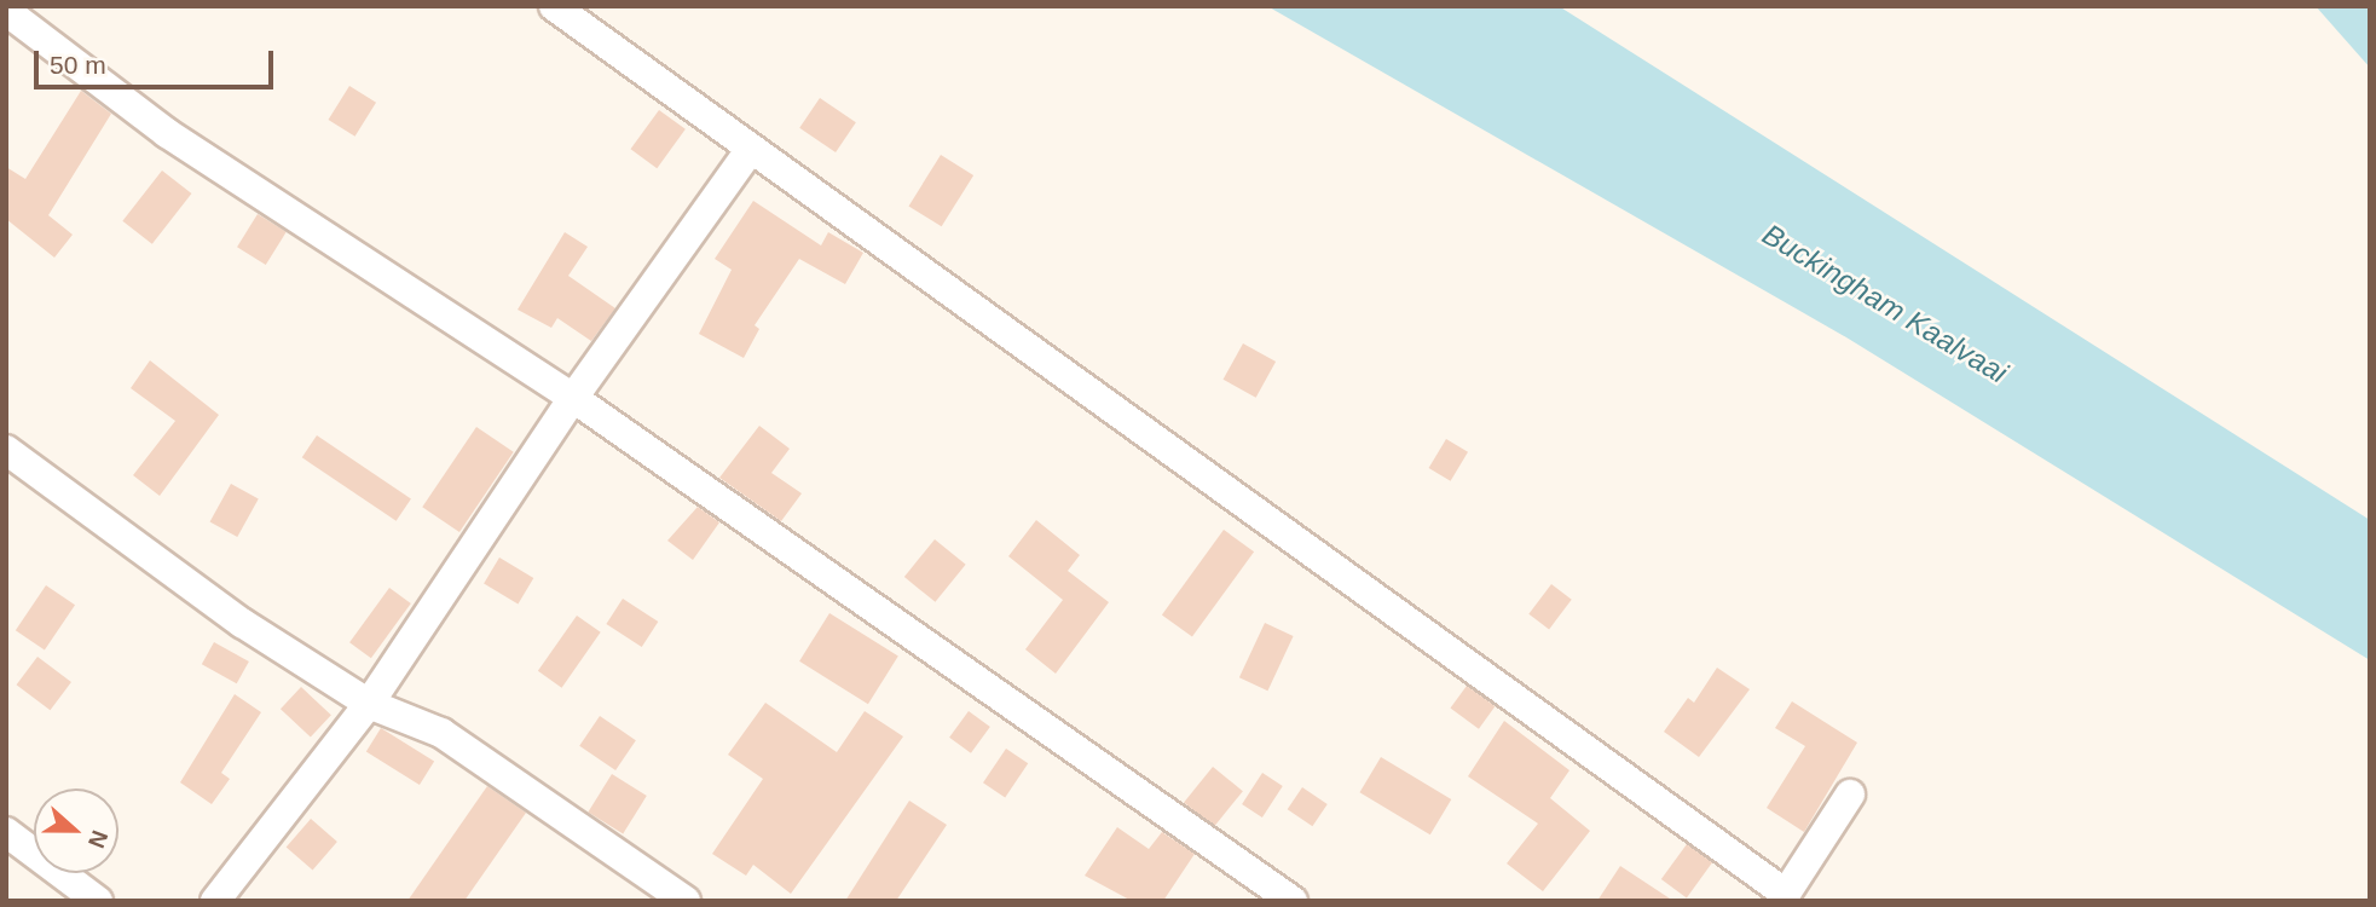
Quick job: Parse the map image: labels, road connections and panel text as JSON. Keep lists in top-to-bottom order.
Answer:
{
  "water": ["Buckingham Kaalvaai"],
  "scale_bar": "50 m",
  "north": "right"
}
